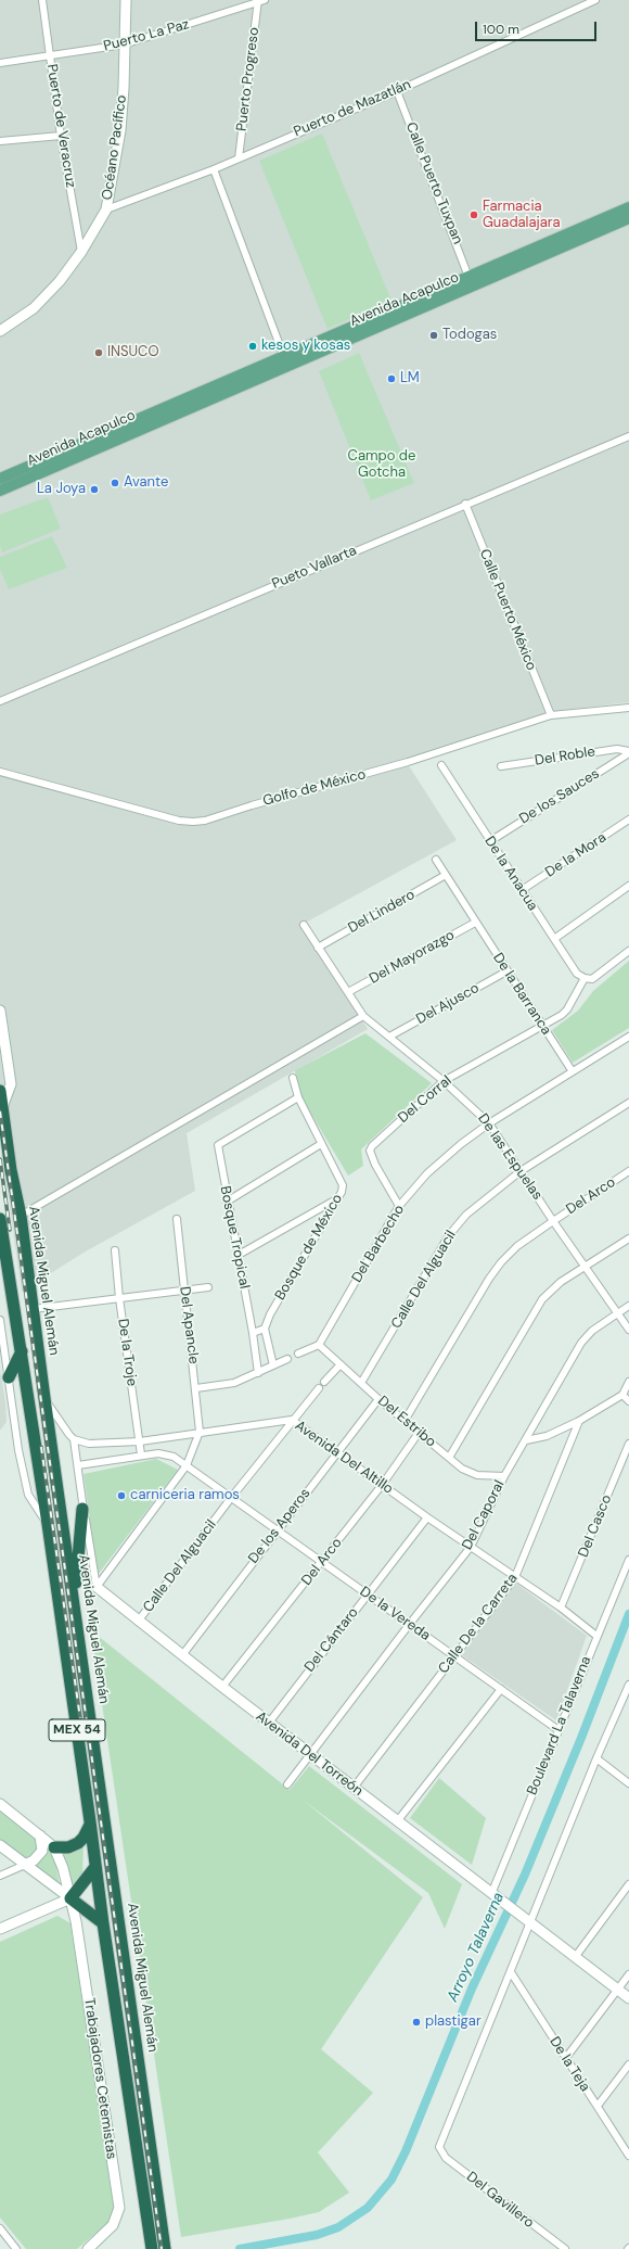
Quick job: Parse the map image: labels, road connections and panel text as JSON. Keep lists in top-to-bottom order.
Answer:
{
  "streets": {
    "highway": ["Avenida Miguel Alemán", "MEX 54"],
    "main road": ["Avenida Acapulco"],
    "street": [
      "Puerto La Paz",
      "Puerto Progreso",
      "Puerto de Mazatlán",
      "Puerto de Veracruz",
      "Océano Pacífico",
      "Calle Puerto Tuxpan",
      "Pueto Vallarta",
      "Calle Puerto México",
      "Del Roble",
      "Golfo de México",
      "De los Sauces",
      "De la Mora",
      "De la Anacua",
      "Del Lindero",
      "Del Mayorazgo",
      "De la Barranca",
      "Del Ajusco",
      "Del Corral",
      "De las Espuelas",
      "Del Arco",
      "Bosque Tropical",
      "Del Barbecho",
      "Bosque de México",
      "Calle Del Alguacil",
      "Del Apancle",
      "De la Troje",
      "Del Estribo",
      "Avenida Del Altillo",
      "Del Caporal",
      "De los Aperos",
      "Del Casco",
      "De la Vereda",
      "Calle De la Carreta",
      "Del Cántaro",
      "Boulevard La Talaverna",
      "Avenida Del Torreón",
      "De la Teja",
      "Trabajadores Cetemistas",
      "Del Gavillero"
    ]
  },
  "crossings": [
    ["Puerto La Paz", "Puerto Progreso"],
    ["Puerto La Paz", "Puerto de Veracruz"],
    ["Puerto La Paz", "Océano Pacífico"],
    ["Puerto Progreso", "Puerto de Mazatlán"],
    ["Puerto de Mazatlán", "Océano Pacífico"],
    ["Puerto de Mazatlán", "Calle Puerto Tuxpan"],
    ["Puerto de Veracruz", "Océano Pacífico"],
    ["Calle Puerto Tuxpan", "Avenida Acapulco"],
    ["Pueto Vallarta", "Calle Puerto México"],
    ["Calle Puerto México", "Golfo de México"],
    ["Del Roble", "De los Sauces"],
    ["De los Sauces", "De la Anacua"],
    ["De la Mora", "De la Anacua"],
    ["De la Anacua", "Del Corral"],
    ["Del Lindero", "De la Barranca"],
    ["Del Lindero", "De las Espuelas"],
    ["Del Mayorazgo", "De la Barranca"],
    ["Del Mayorazgo", "De las Espuelas"],
    ["De la Barranca", "Del Ajusco"],
    ["De la Barranca", "Del Corral"],
    ["De la Barranca", "Del Barbecho"],
    ["Del Ajusco", "De las Espuelas"],
    ["Del Corral", "De las Espuelas"],
    ["Del Corral", "Del Barbecho"],
    ["De las Espuelas", "Del Arco"],
    ["De las Espuelas", "Del Barbecho"],
    ["De las Espuelas", "Calle Del Alguacil"],
    ["De las Espuelas", "Del Caporal"],
    ["Del Arco", "Del Estribo"],
    ["Del Arco", "Avenida Del Altillo"],
    ["Del Arco", "De la Vereda"],
    ["Del Arco", "Avenida Del Torreón"],
    ["Bosque Tropical", "Bosque de México"],
    ["Del Barbecho", "Del Estribo"],
    ["Calle Del Alguacil", "Del Estribo"],
    ["Calle Del Alguacil", "Avenida Del Altillo"],
    ["Calle Del Alguacil", "De la Vereda"],
    ["Calle Del Alguacil", "Avenida Del Torreón"],
    ["Del Apancle", "Avenida Del Altillo"],
    ["De la Troje", "Avenida Del Altillo"],
    ["De la Troje", "De la Vereda"],
    ["Del Estribo", "Del Caporal"],
    ["Del Estribo", "De los Aperos"],
    ["Avenida Del Altillo", "Del Caporal"],
    ["Avenida Del Altillo", "De los Aperos"],
    ["Avenida Del Altillo", "Del Casco"],
    ["Avenida Del Altillo", "Calle De la Carreta"],
    ["Avenida Del Altillo", "Del Cántaro"],
    ["Avenida Del Altillo", "Boulevard La Talaverna"],
    ["Del Caporal", "De la Vereda"],
    ["Del Caporal", "Avenida Del Torreón"],
    ["De los Aperos", "De la Vereda"],
    ["De los Aperos", "Avenida Del Torreón"],
    ["De la Vereda", "Calle De la Carreta"],
    ["De la Vereda", "Del Cántaro"],
    ["De la Vereda", "Boulevard La Talaverna"],
    ["Calle De la Carreta", "Avenida Del Torreón"],
    ["Del Cántaro", "Avenida Del Torreón"],
    ["Boulevard La Talaverna", "Avenida Del Torreón"],
    ["De la Teja", "Del Gavillero"]
  ],
  "water": ["Arroyo Talaverna"],
  "parks": ["Campo de Gotcha"],
  "places": [
    "Farmacia Guadalajara",
    "Todogas",
    "kesos y kosas",
    "INSUCO",
    "LM",
    "Avante",
    "La Joya",
    "carniceria ramos",
    "plastigar"
  ],
  "scale_bar": "100 m"
}
